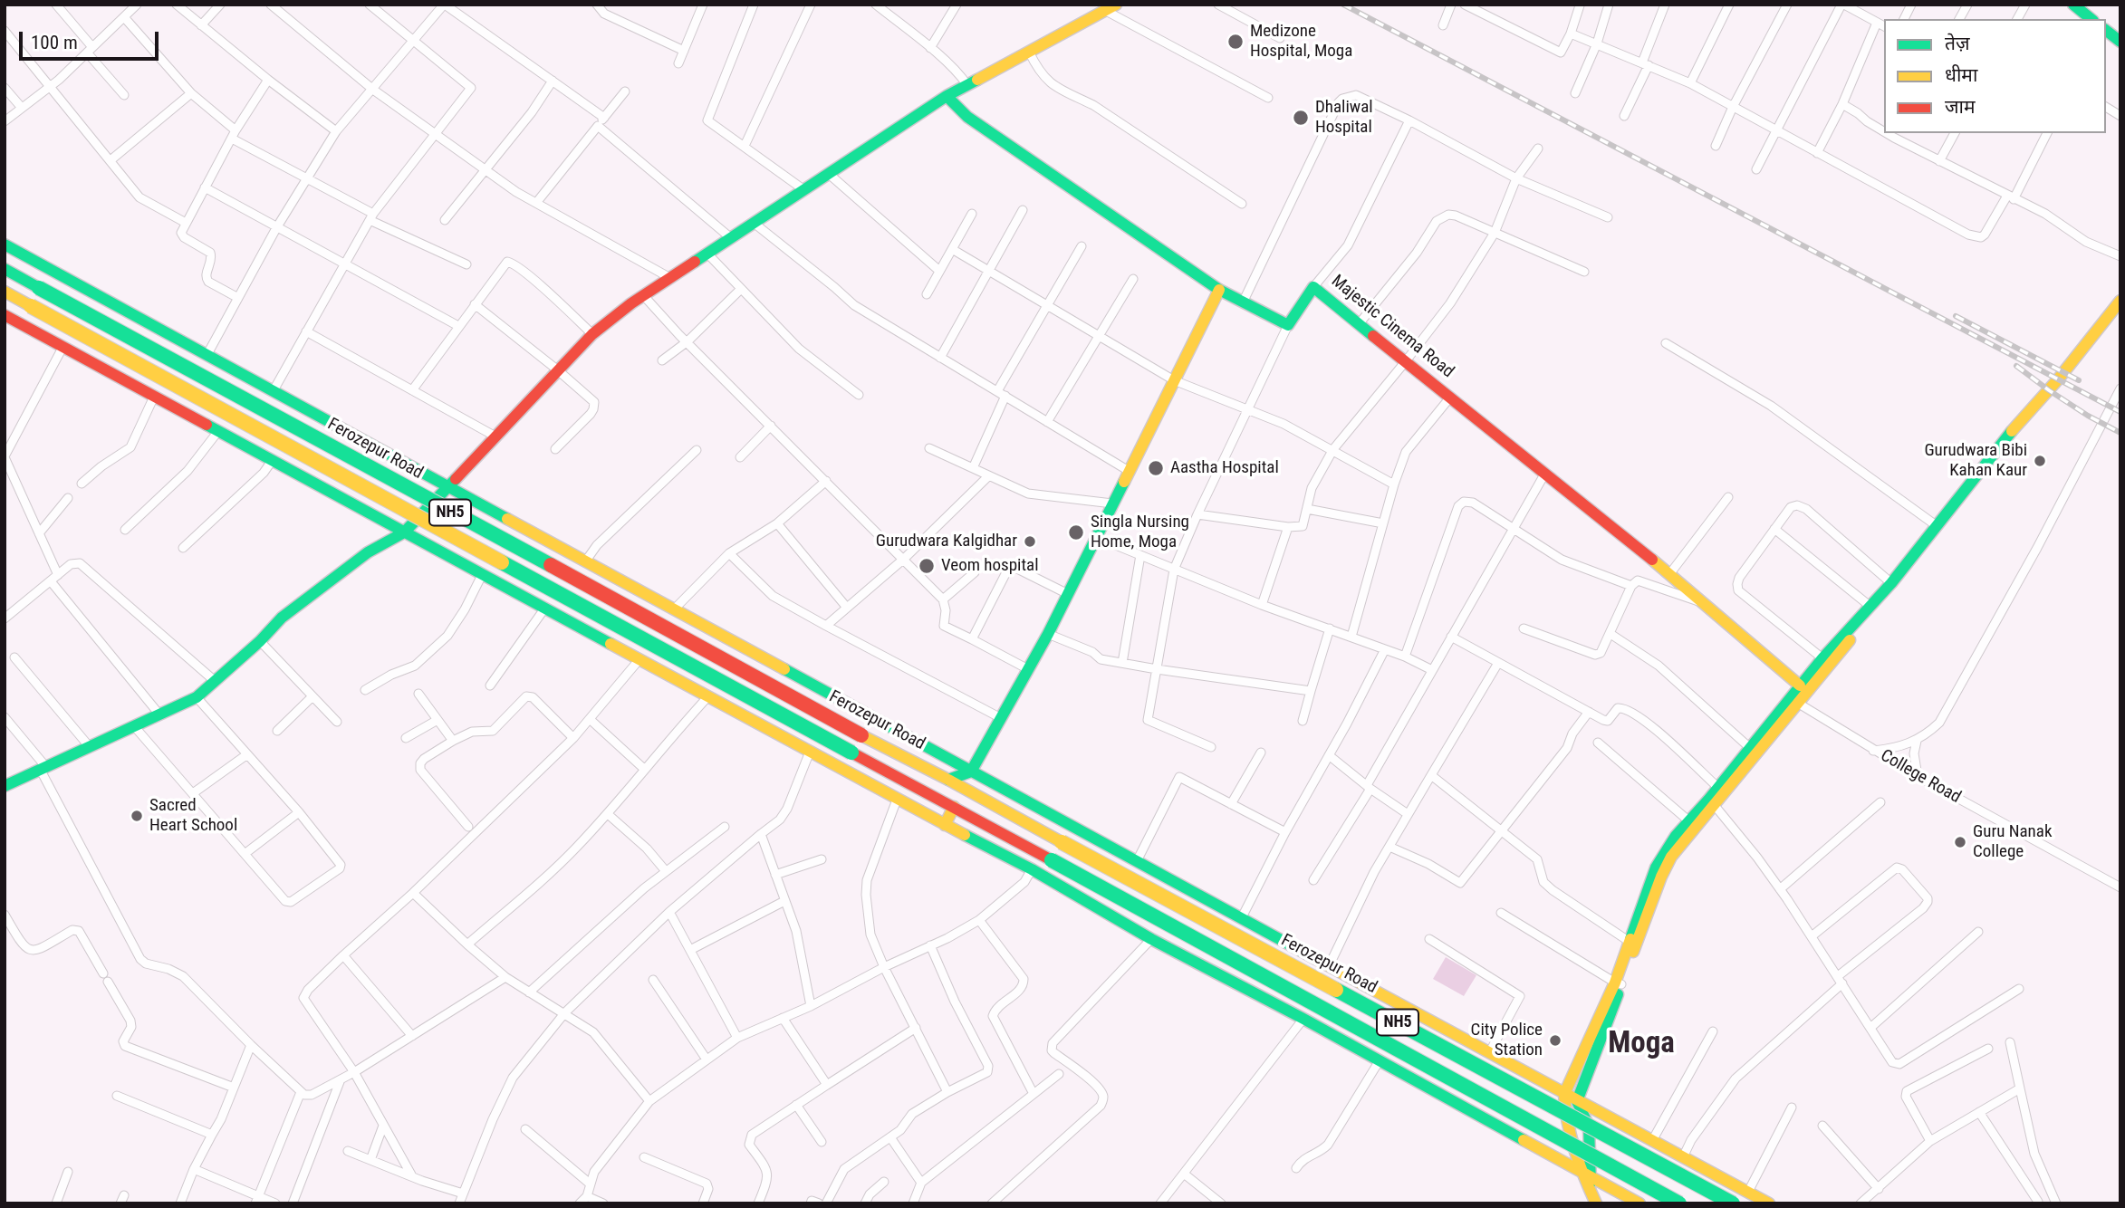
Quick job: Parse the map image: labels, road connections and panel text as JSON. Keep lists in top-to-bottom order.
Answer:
{
  "streets": {
    "main road": ["Majestic Cinema Road", "Ferozepur Road", "NH5"],
    "street": ["College Road"]
  },
  "districts": ["Moga"],
  "places": [
    "Medizone Hospital, Moga",
    "Dhaliwal Hospital",
    "Gurudwara Bibi Kahan Kaur",
    "Aastha Hospital",
    "Singla Nursing Home, Moga",
    "Gurudwara Kalgidhar",
    "Veom hospital",
    "Sacred Heart School",
    "Guru Nanak College",
    "City Police Station"
  ],
  "legend": ["तेज़", "धीमा", "जाम"],
  "scale_bar": "100 m"
}
